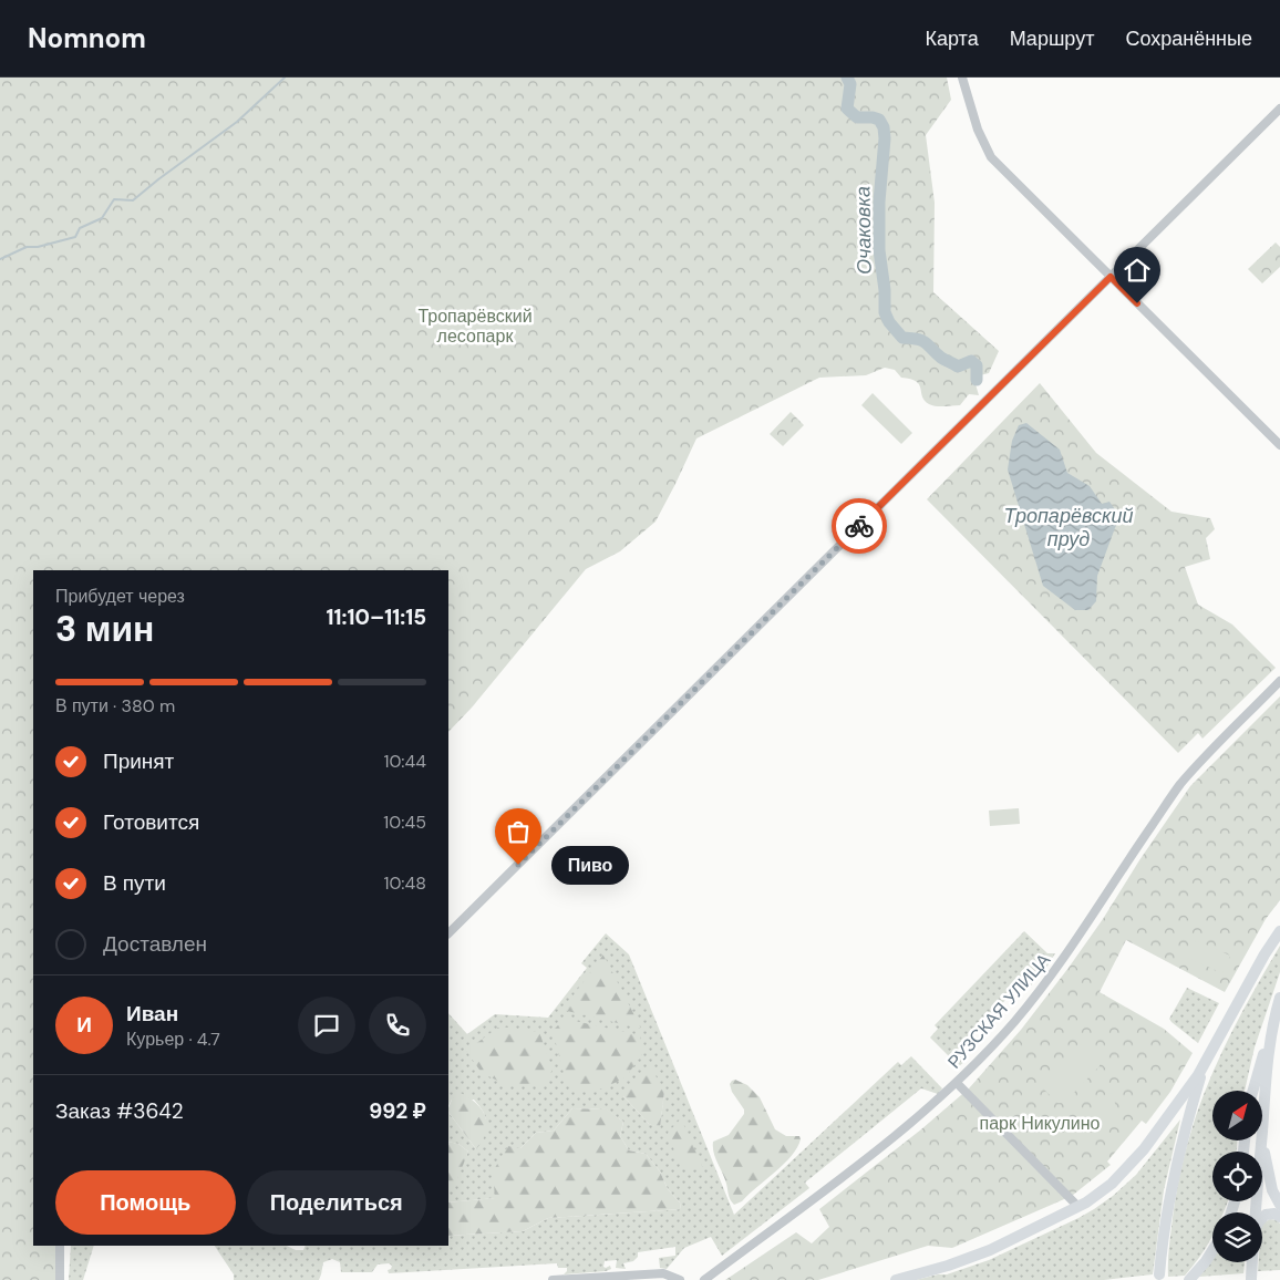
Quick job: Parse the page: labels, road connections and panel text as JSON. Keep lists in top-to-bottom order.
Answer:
{
  "streets": {
    "street": ["РУЗСКАЯ УЛИЦА"]
  },
  "water": ["Очаковка", "Тропарёвский пруд"],
  "parks": ["Тропарёвский лесопарк", "парк Никулино"],
  "places": ["Пиво"],
  "north": "top right",
  "page": {
    "header": "Nomnom",
    "nav": ["Карта", "Маршрут", "Сохранённые"],
    "heading": ["3 мин", "Прибудет через", "11:10–11:15"],
    "panel": [
      "Иван",
      "Курьер · 4.7",
      "Заказ #3642",
      "992 ₽"
    ],
    "bar": "В пути · 380 m",
    "list": [
      ["Принят", "10:44"],
      ["Готовится", "10:45"],
      ["В пути", "10:48"],
      "Доставлен"
    ],
    "bubble": "Пиво",
    "round": "И",
    "buttons": ["Помощь", "Поделиться"]
  }
}
